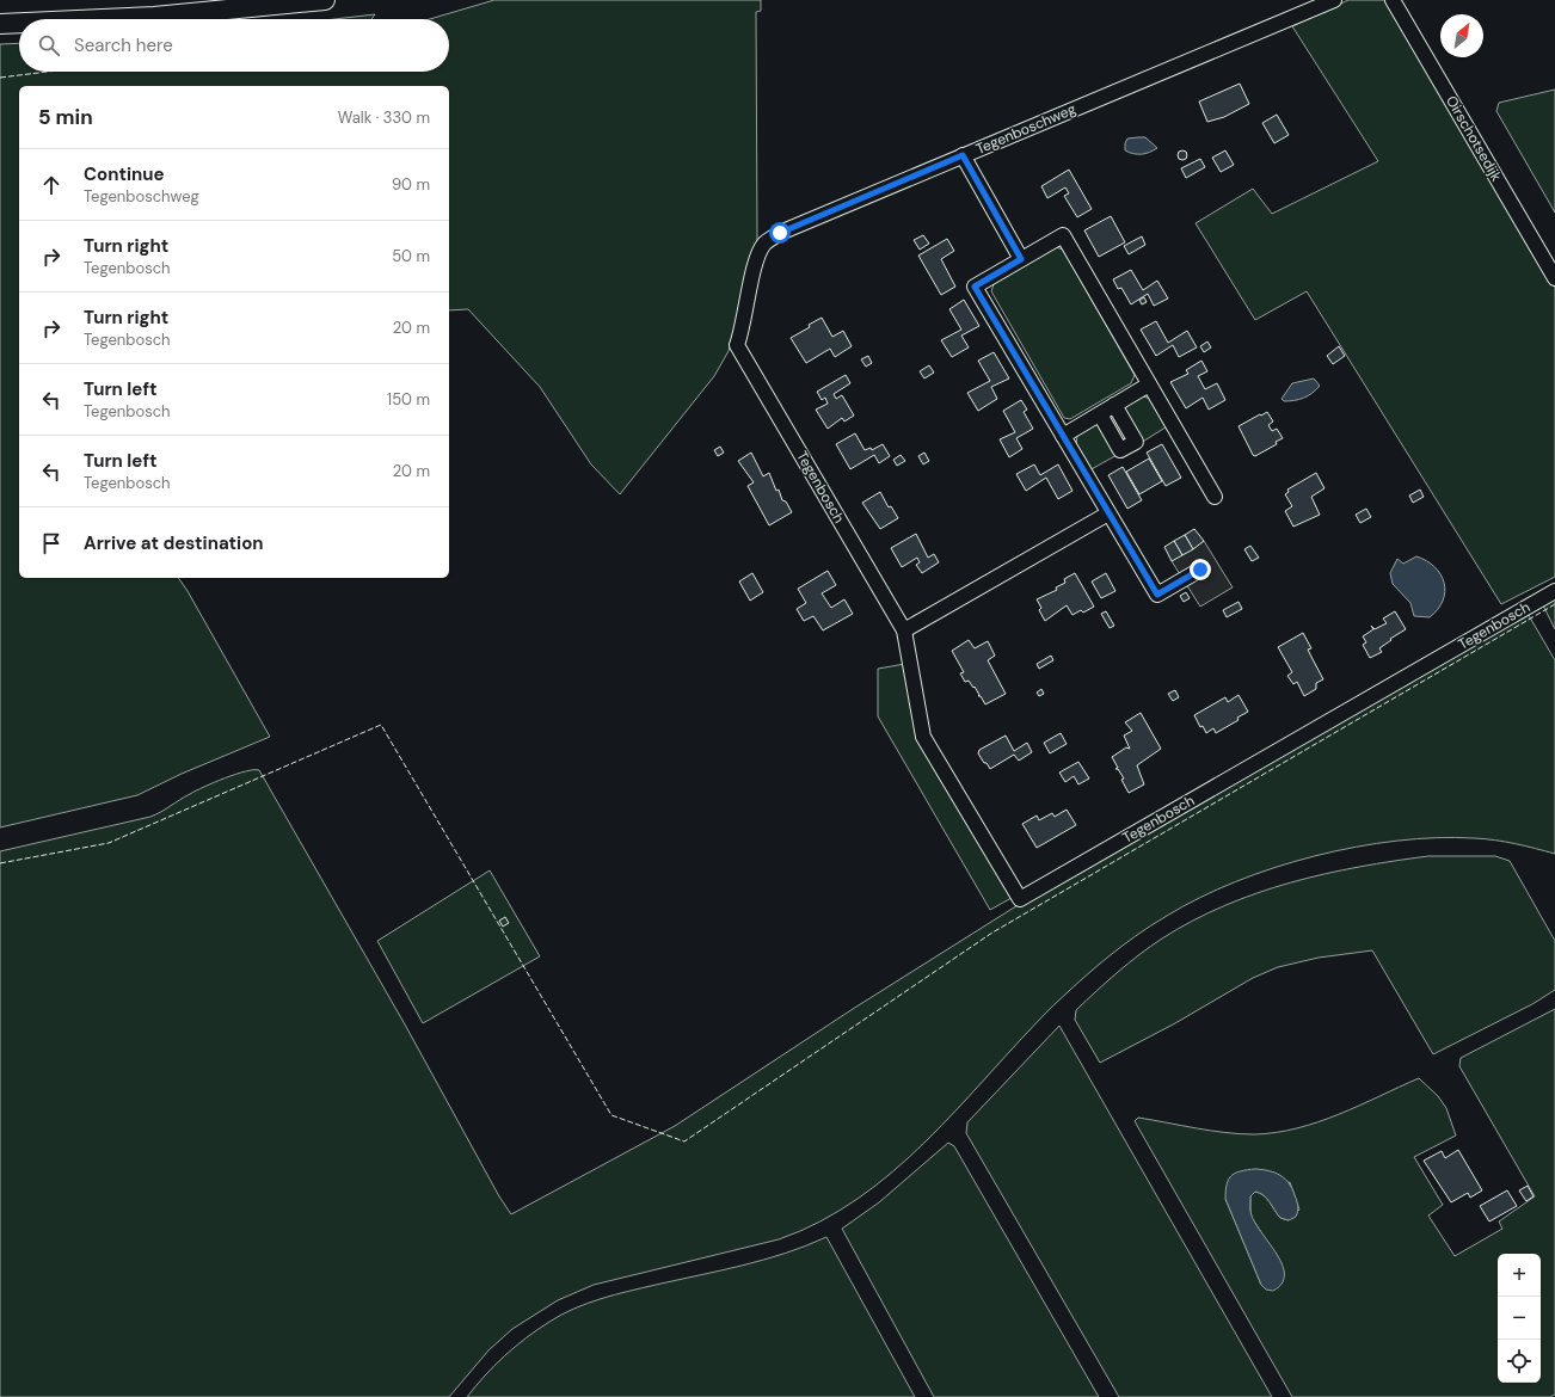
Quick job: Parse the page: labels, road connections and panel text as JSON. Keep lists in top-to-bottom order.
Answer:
{
  "streets": {
    "street": ["Tegenboschweg", "Oirschotsedijk", "Tegenbosch"]
  },
  "crossings": [
    ["Tegenboschweg", "Tegenbosch"]
  ],
  "north": "top right",
  "page": {
    "search": "Search here",
    "heading": ["5 min", "Walk · 330 m"],
    "list": [
      ["Continue", "Tegenboschweg", "90 m"],
      ["Turn right", "Tegenbosch", "50 m"],
      ["Turn right", "Tegenbosch", "20 m"],
      ["Turn left", "Tegenbosch", "150 m"],
      ["Turn left", "Tegenbosch", "20 m"],
      "Arrive at destination"
    ],
    "map_buttons": ["+", "−"]
  }
}
